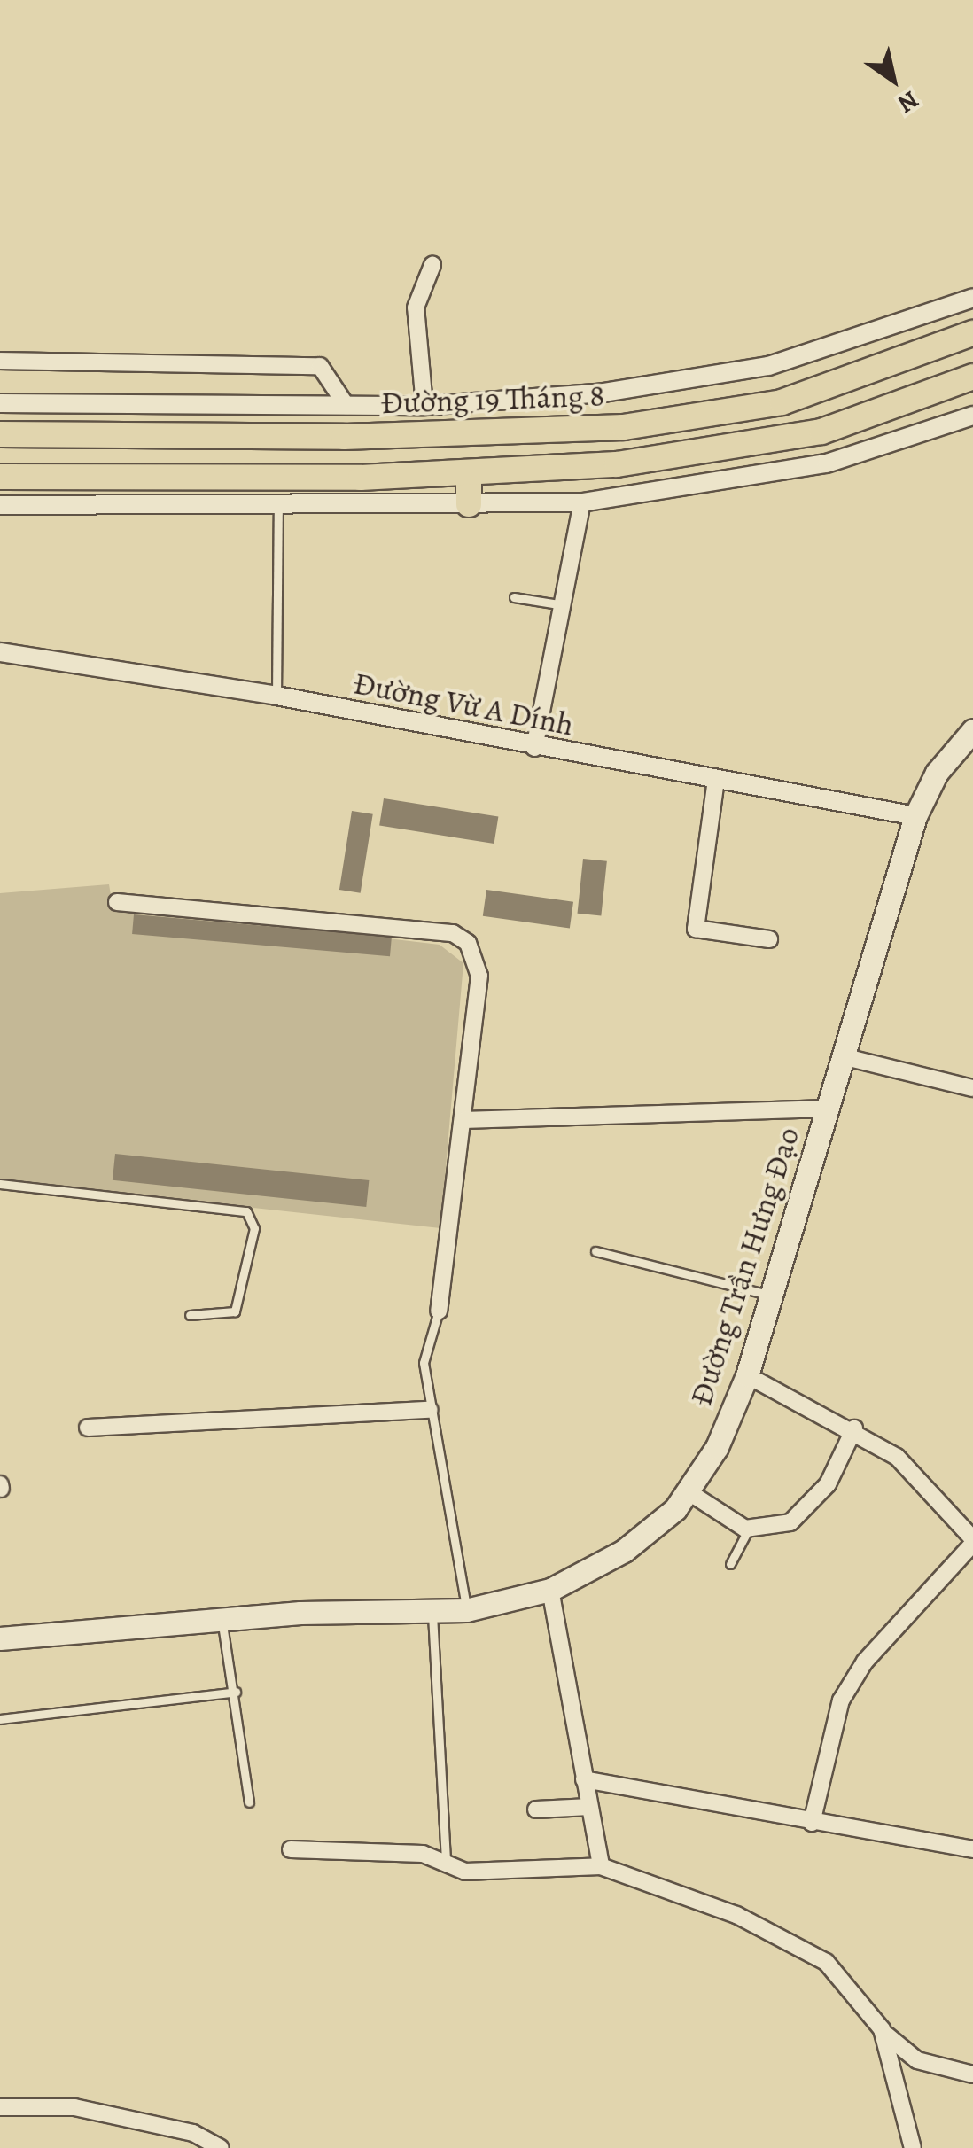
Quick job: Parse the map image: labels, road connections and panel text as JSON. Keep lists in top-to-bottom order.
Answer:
{
  "streets": {
    "highway": ["Đường 19 Tháng 8"],
    "main road": ["Đường Trần Hưng Đạo"],
    "street": ["Đường Vừ A Dính"]
  },
  "crossings": [
    ["Đường Vừ A Dính", "Đường Trần Hưng Đạo"]
  ],
  "north": "bottom right"
}
